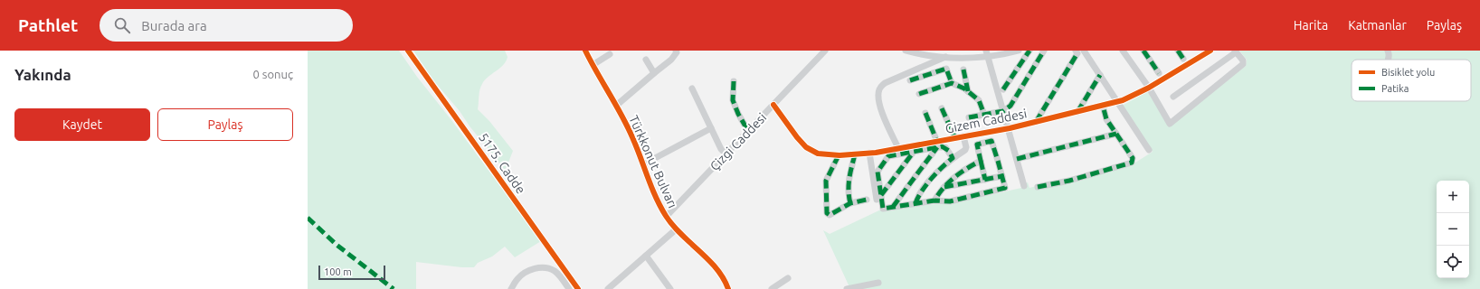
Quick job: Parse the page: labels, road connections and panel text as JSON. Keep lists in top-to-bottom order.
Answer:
{
  "streets": {
    "street": [
      "Gizem Caddesi",
      "Çizgi Caddesi",
      "Türkkonut Bulvarı",
      "5175. Cadde"
    ]
  },
  "crossings": [
    ["Gizem Caddesi", "Çizgi Caddesi"],
    ["Çizgi Caddesi", "Türkkonut Bulvarı"]
  ],
  "legend": ["Bisiklet yolu", "Patika"],
  "scale_bar": "100 m",
  "page": {
    "header": "Pathlet",
    "search": "Burada ara",
    "nav": ["Harita", "Katmanlar", "Paylaş"],
    "heading": ["Yakında", "0 sonuç"],
    "buttons": ["Kaydet", "Paylaş"],
    "map_buttons": ["+", "−"],
    "scale": "100 m"
  }
}
